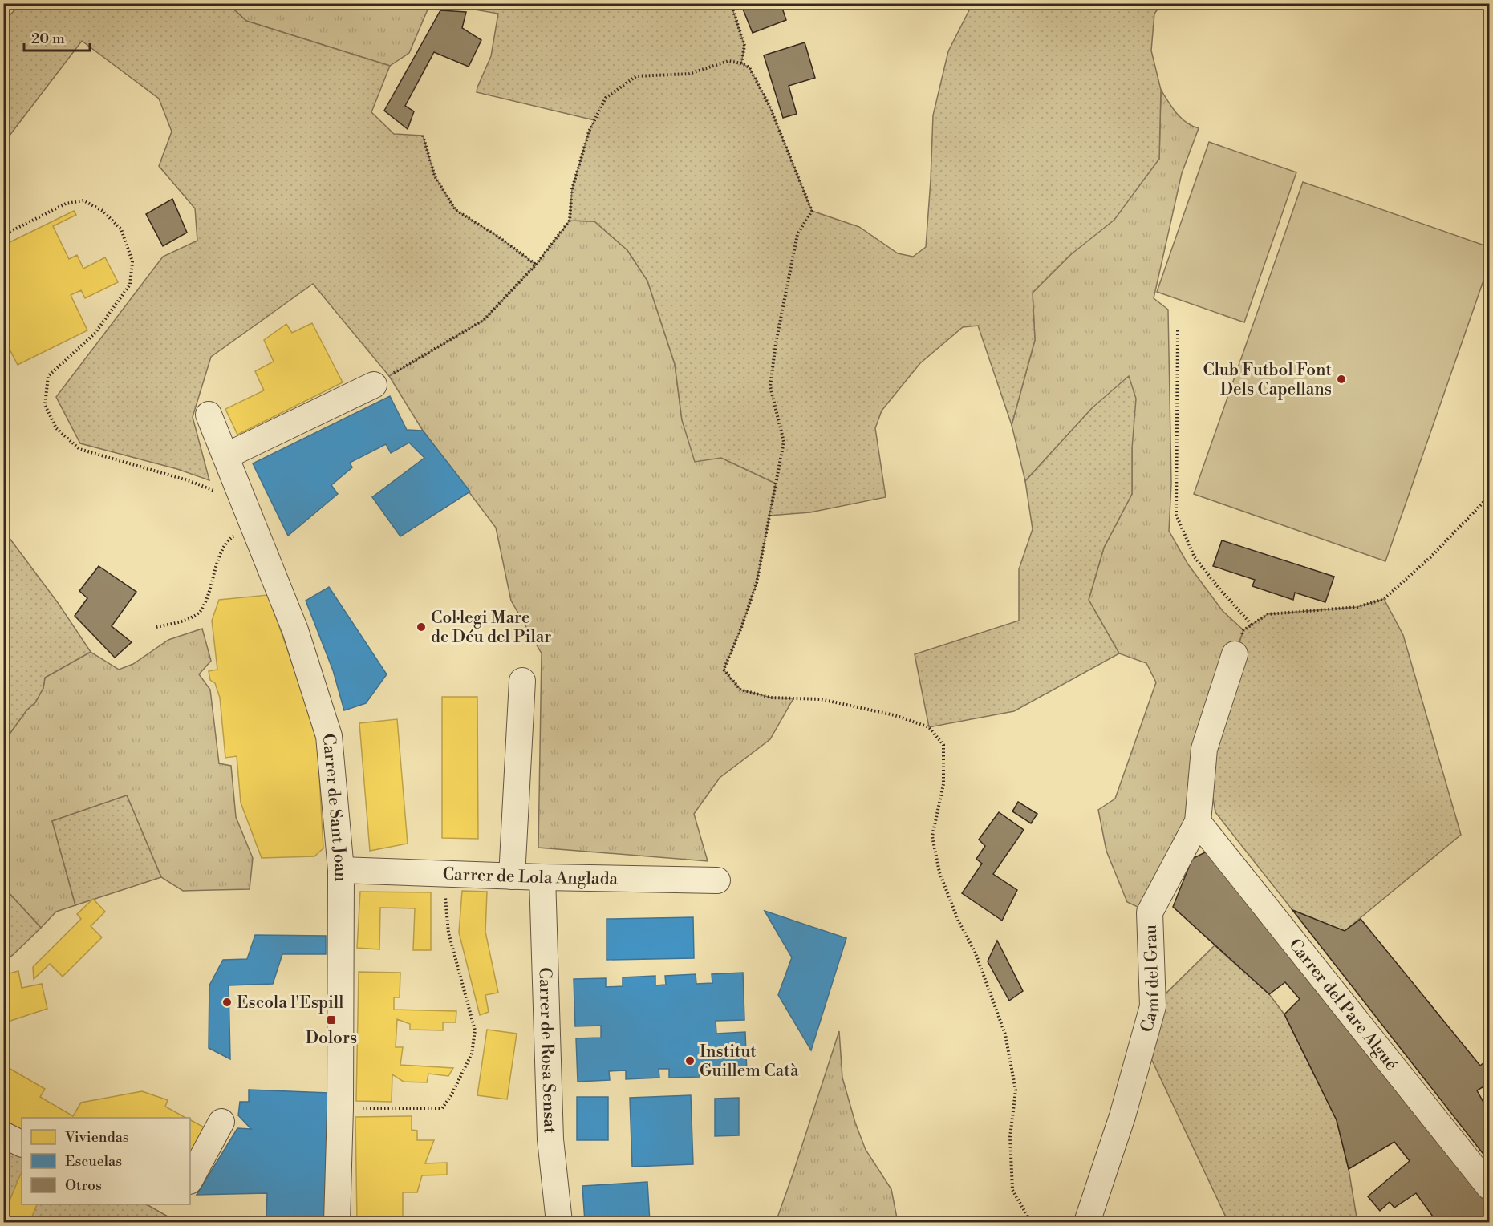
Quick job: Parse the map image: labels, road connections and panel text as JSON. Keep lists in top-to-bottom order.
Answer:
{
  "streets": {
    "street": [
      "Carrer de Sant Joan",
      "Carrer de Lola Anglada",
      "Camí del Grau",
      "Carrer del Pare Algué",
      "Carrer de Rosa Sensat"
    ]
  },
  "crossings": [
    ["Carrer de Sant Joan", "Carrer de Lola Anglada"],
    ["Carrer de Lola Anglada", "Carrer de Rosa Sensat"],
    ["Camí del Grau", "Carrer del Pare Algué"]
  ],
  "places": {
    "other": [
      "Club Futbol Font Dels Capellans",
      "Col·legi Mare de Déu del Pilar",
      "Escola l'Espill",
      "Institut Guillem Catà"
    ],
    "transit": ["Dolors"]
  },
  "legend": ["Viviendas", "Escuelas", "Otros"],
  "scale_bar": "20 m"
}
